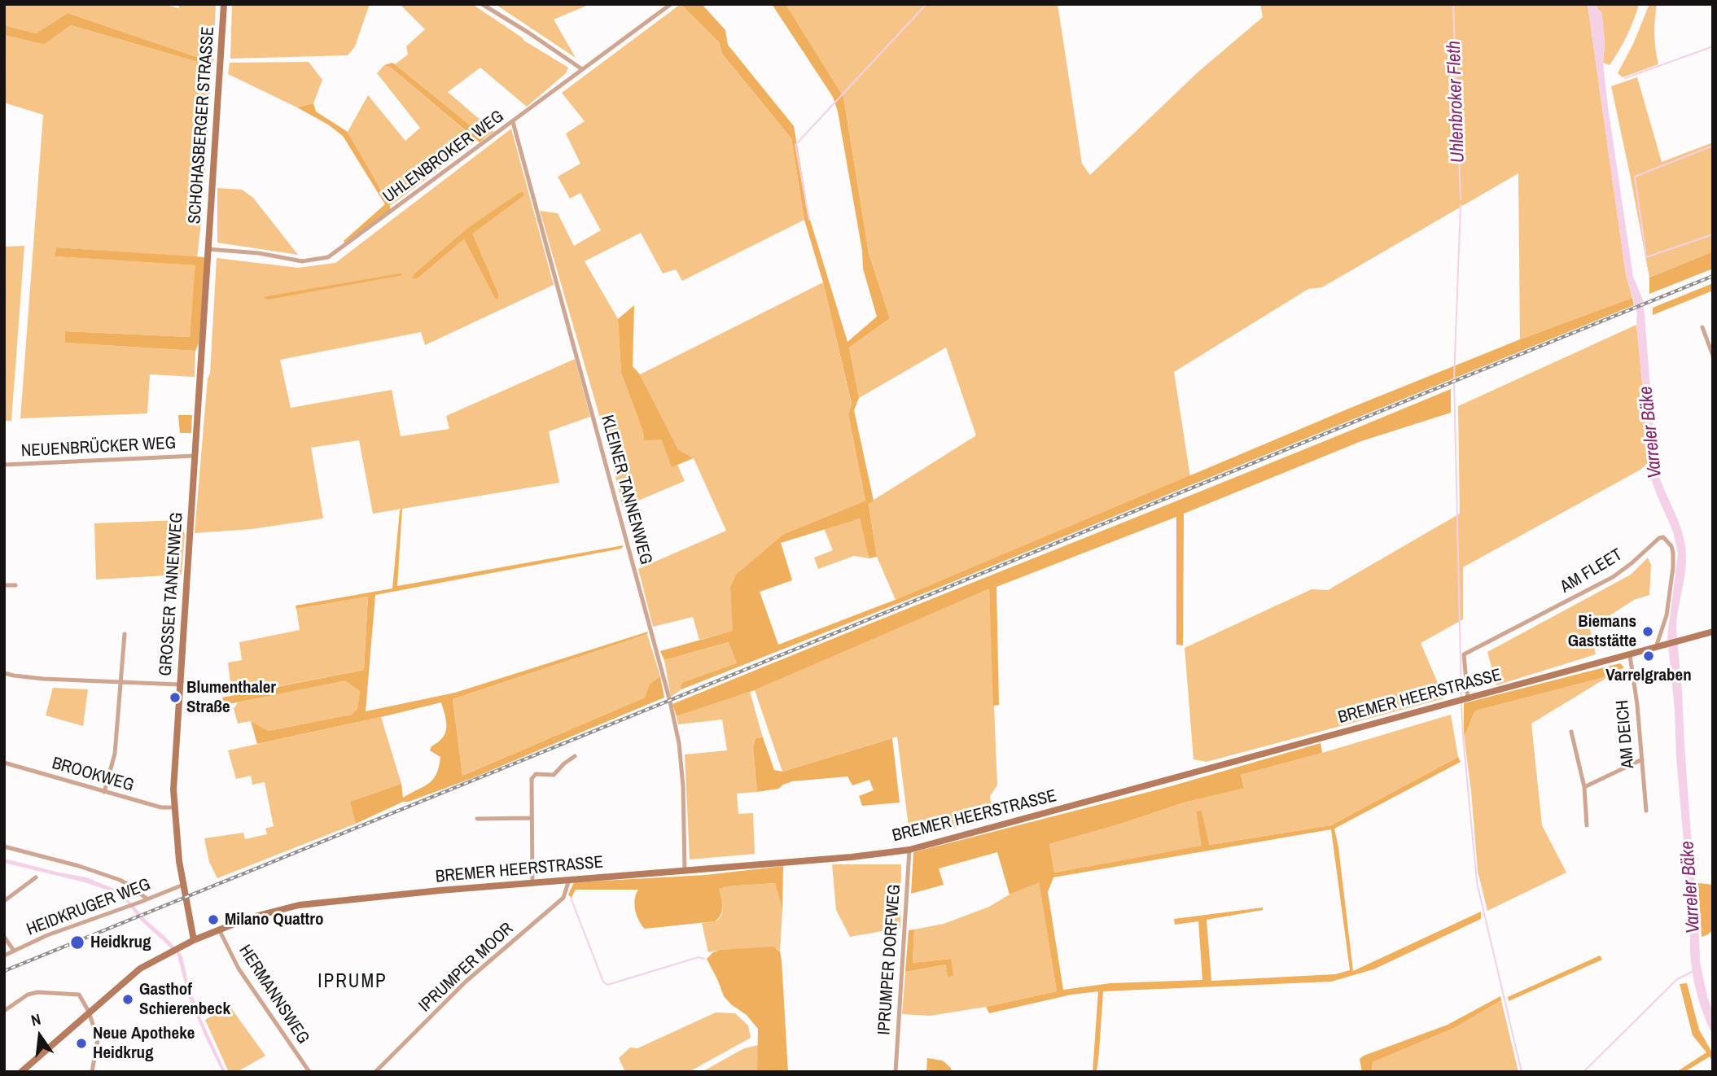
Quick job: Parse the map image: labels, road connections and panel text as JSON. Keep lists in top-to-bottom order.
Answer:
{
  "streets": {
    "main road": ["SCHOHASBERGER STRASSE", "GROSSER TANNENWEG", "BREMER HEERSTRASSE"],
    "street": [
      "UHLENBROKER WEG",
      "NEUENBRÜCKER WEG",
      "KLEINER TANNENWEG",
      "AM FLEET",
      "AM DEICH",
      "BROOKWEG",
      "HEIDKRUGER WEG",
      "IPRUMPER DORFWEG",
      "IPRUMPER MOOR",
      "HERMANNSWEG"
    ]
  },
  "crossings": [
    ["SCHOHASBERGER STRASSE", "UHLENBROKER WEG"],
    ["SCHOHASBERGER STRASSE", "GROSSER TANNENWEG"],
    ["UHLENBROKER WEG", "KLEINER TANNENWEG"],
    ["UHLENBROKER WEG", "GROSSER TANNENWEG"],
    ["NEUENBRÜCKER WEG", "GROSSER TANNENWEG"],
    ["KLEINER TANNENWEG", "BREMER HEERSTRASSE"],
    ["AM FLEET", "BREMER HEERSTRASSE"],
    ["GROSSER TANNENWEG", "BREMER HEERSTRASSE"],
    ["GROSSER TANNENWEG", "BROOKWEG"],
    ["GROSSER TANNENWEG", "HEIDKRUGER WEG"],
    ["BREMER HEERSTRASSE", "AM DEICH"],
    ["BREMER HEERSTRASSE", "IPRUMPER DORFWEG"],
    ["BREMER HEERSTRASSE", "IPRUMPER MOOR"],
    ["BREMER HEERSTRASSE", "HERMANNSWEG"]
  ],
  "districts": ["IPRUMP"],
  "water": ["Uhlenbroker Fleth", "Varreler Bäke"],
  "places": [
    "Biemans Gaststätte",
    "Varrelgraben",
    "Blumenthaler Straße",
    "Milano Quattro",
    "Heidkrug",
    "Gasthof Schierenbeck",
    "Neue Apotheke Heidkrug"
  ],
  "north": "top"
}
